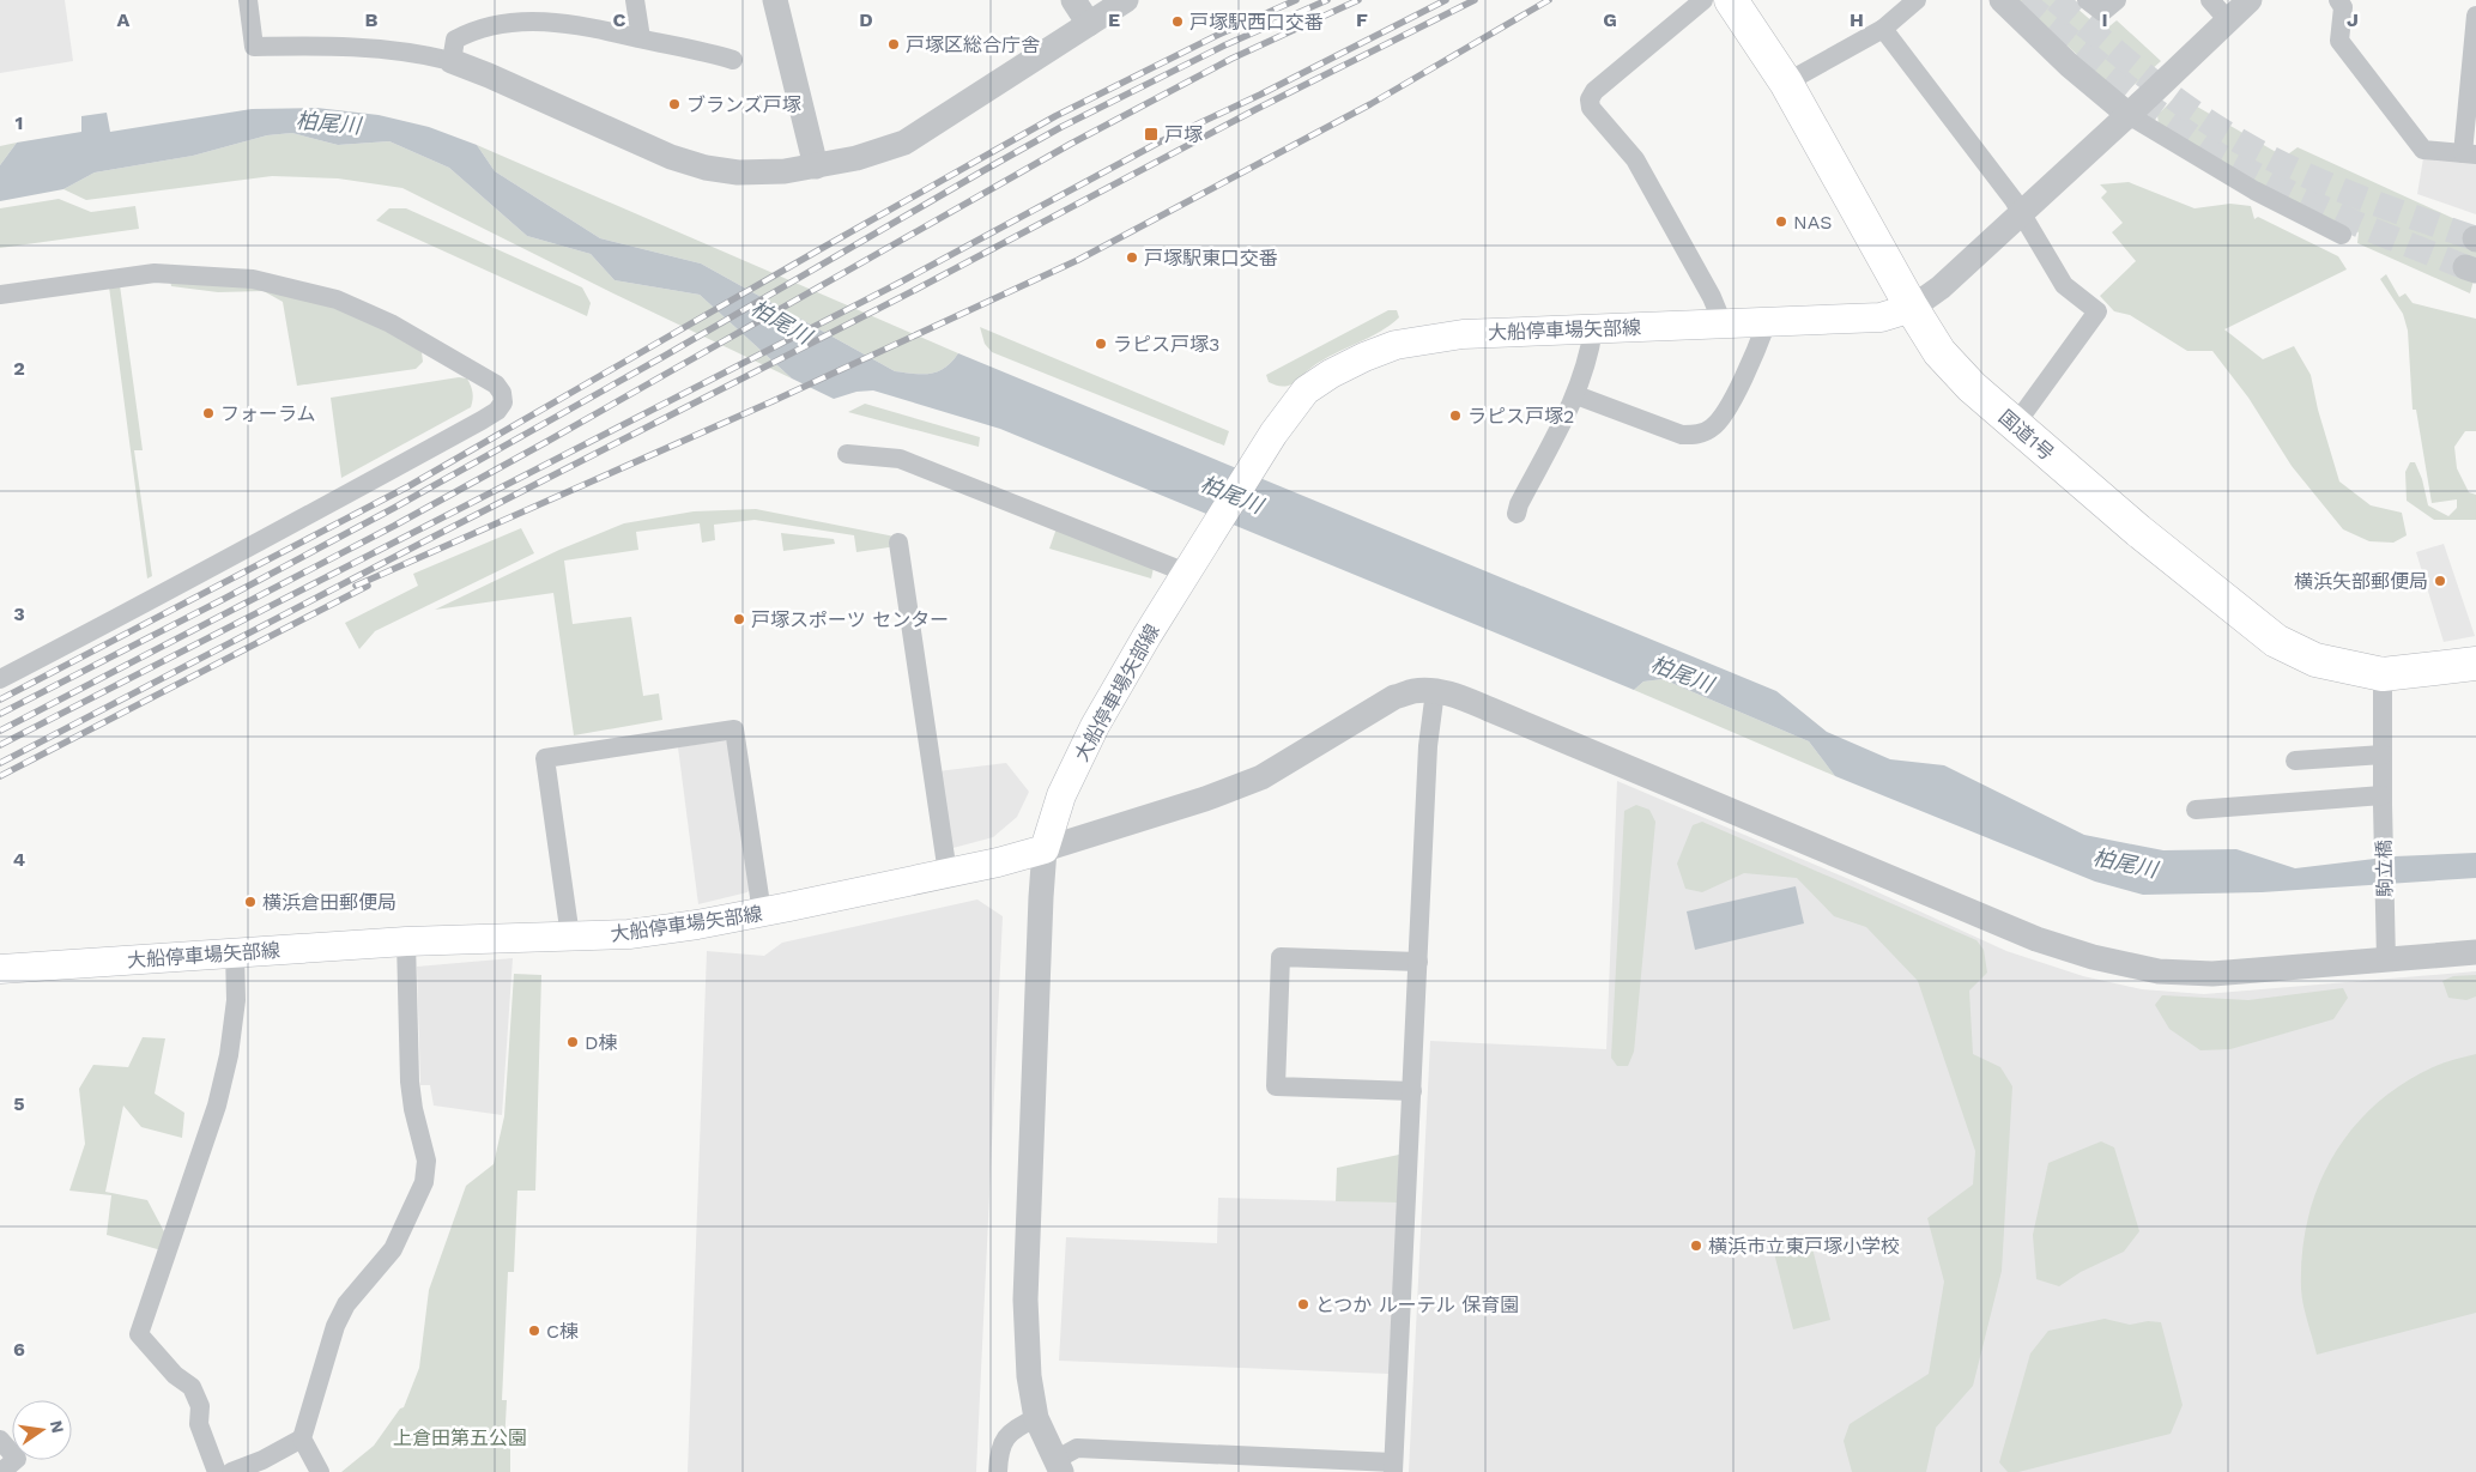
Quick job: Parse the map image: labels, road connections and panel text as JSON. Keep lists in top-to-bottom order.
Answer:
{
  "streets": {
    "highway": ["国道1号"],
    "main road": ["大船停車場矢部線"],
    "street": ["駒立橋"]
  },
  "crossings": [
    ["大船停車場矢部線", "国道1号"],
    ["国道1号", "駒立橋"]
  ],
  "water": ["柏尾川"],
  "parks": ["上倉田第五公園"],
  "places": {
    "other": [
      "戸塚駅西口交番",
      "戸塚区総合庁舎",
      "ブランズ戸塚",
      "NAS",
      "戸塚駅東口交番",
      "ラピス戸塚3",
      "フォーラム",
      "ラピス戸塚2",
      "横浜矢部郵便局",
      "戸塚スポーツ センター",
      "横浜倉田郵便局",
      "D棟",
      "横浜市立東戸塚小学校",
      "とつか ルーテル 保育園",
      "C棟"
    ],
    "transit": ["戸塚"]
  },
  "north": "right",
  "grid": {
    "columns": [
      "A",
      "B",
      "C",
      "D",
      "E",
      "F",
      "G",
      "H",
      "I",
      "J"
    ],
    "rows": [
      "1",
      "2",
      "3",
      "4",
      "5",
      "6"
    ]
  }
}
